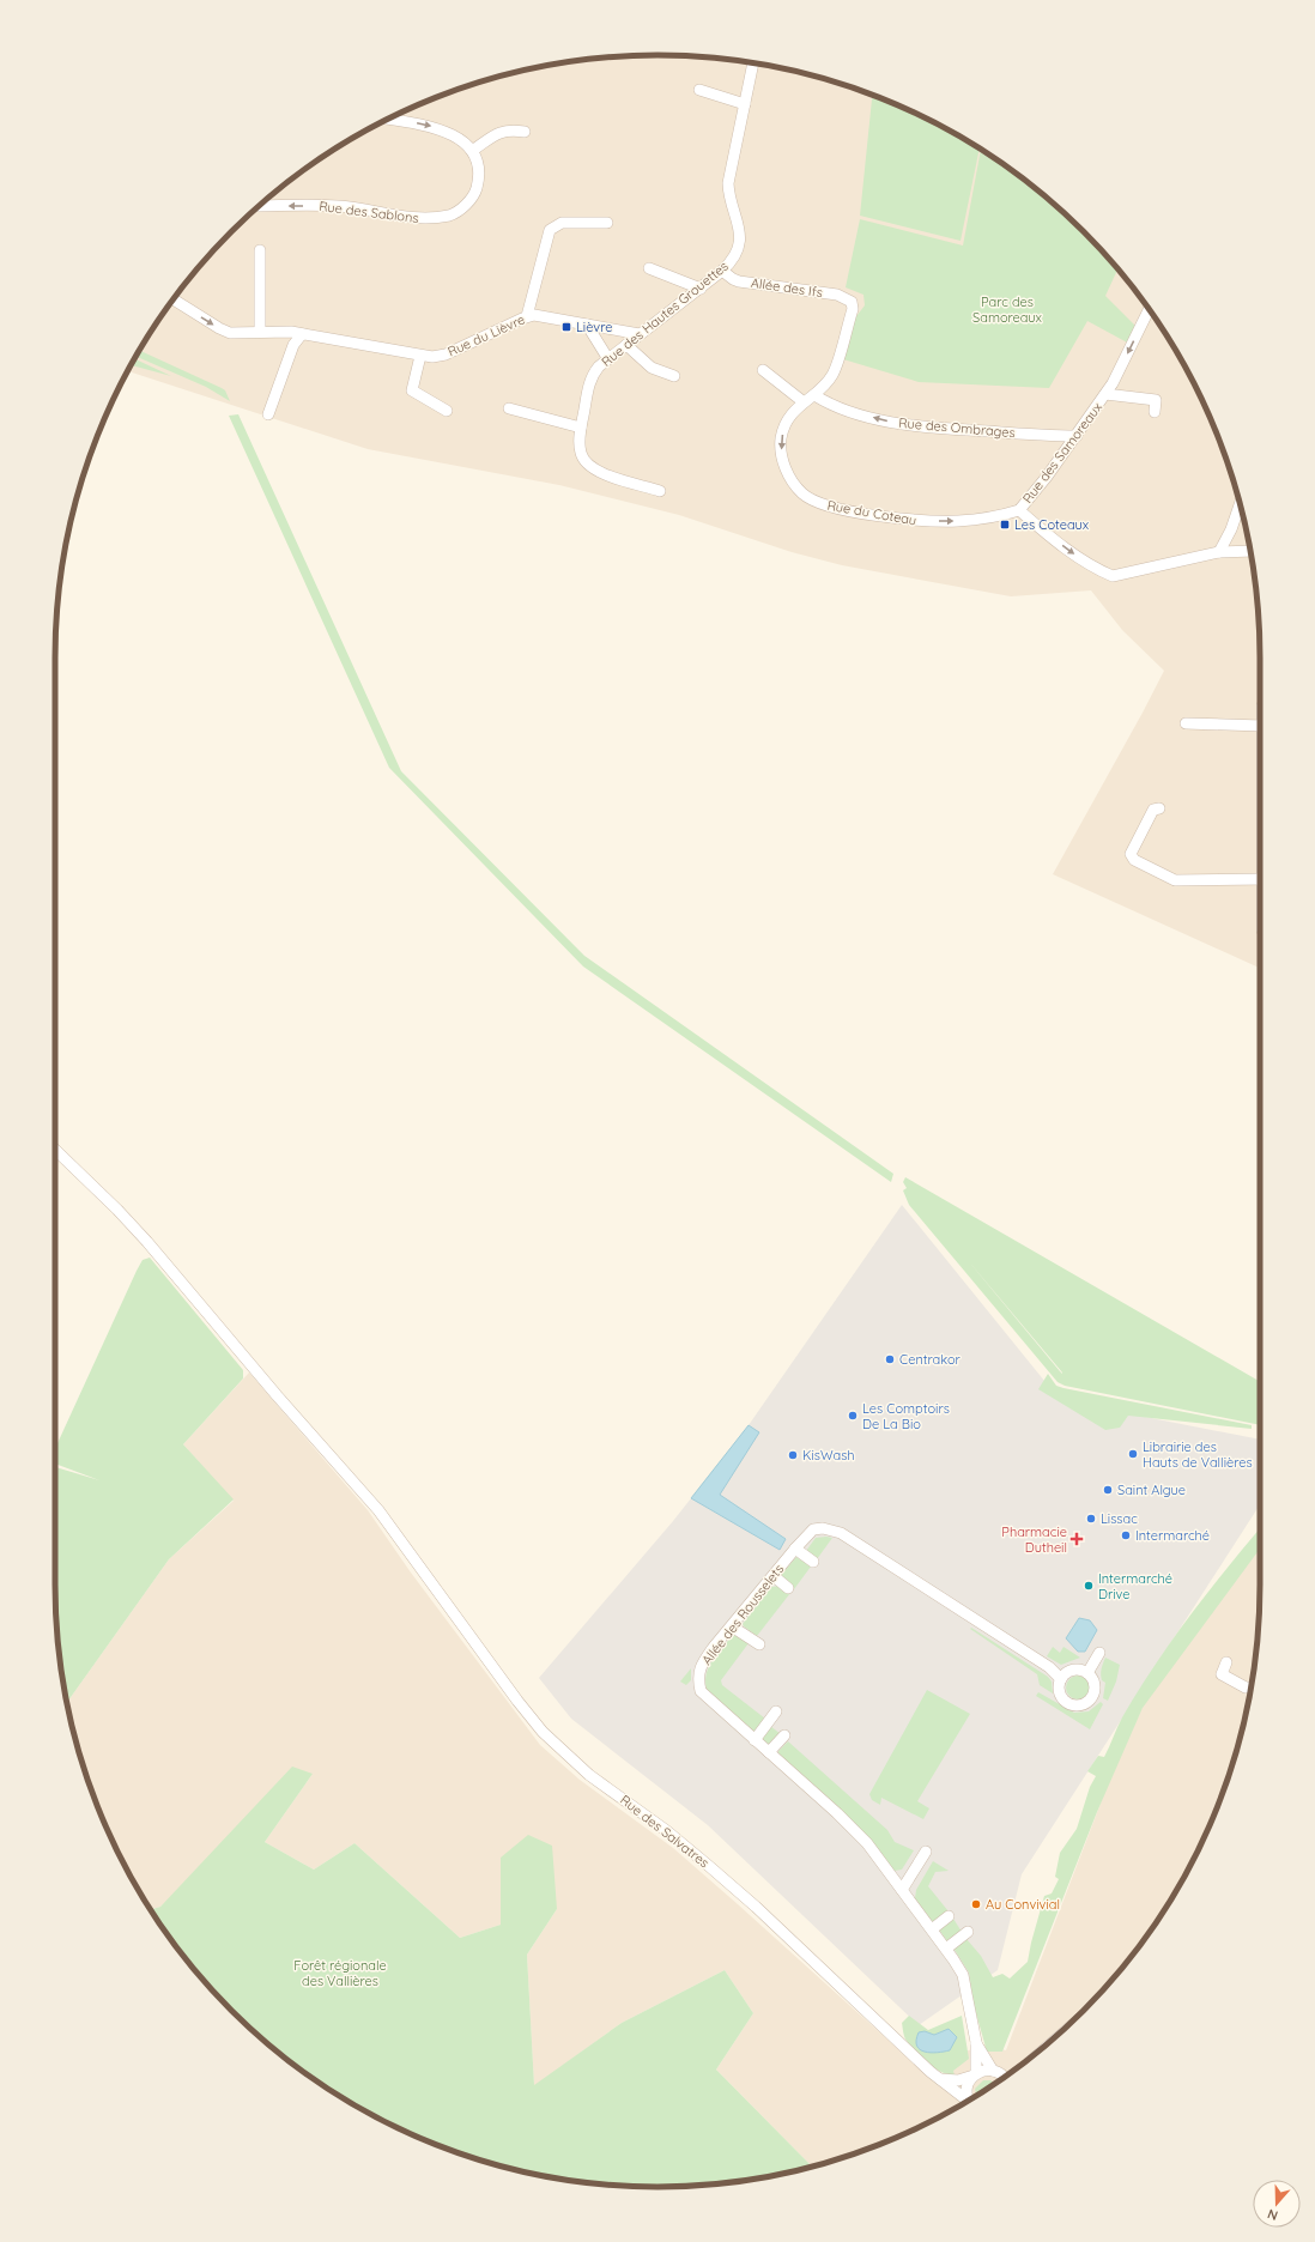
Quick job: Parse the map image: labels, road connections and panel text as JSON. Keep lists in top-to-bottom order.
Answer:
{
  "streets": {
    "street": [
      "Rue des Sablons",
      "Allée des Ifs",
      "Rue des Hautes Grouettes",
      "Rue du Lièvre",
      "Rue des Ombrages",
      "Rue des Samoreaux",
      "Rue du Coteau",
      "Allée des Rousselets",
      "Rue des Salvatres"
    ]
  },
  "crossings": [
    ["Allée des Ifs", "Rue des Hautes Grouettes"],
    ["Allée des Ifs", "Rue du Coteau"],
    ["Rue des Hautes Grouettes", "Rue du Lièvre"],
    ["Rue des Ombrages", "Rue des Samoreaux"],
    ["Rue des Ombrages", "Rue du Coteau"],
    ["Rue des Samoreaux", "Rue du Coteau"]
  ],
  "one_way": ["Rue des Sablons", "Rue des Ombrages"],
  "parks": ["Parc des Samoreaux", "Forêt régionale des Vallières"],
  "places": {
    "transit": ["Lièvre", "Les Coteaux"],
    "other": [
      "Centrakor",
      "Les Comptoirs De La Bio",
      "Librairie des Hauts de Vallières",
      "KisWash",
      "Saint Algue",
      "Lissac",
      "Intermarché",
      "Intermarché Drive",
      "Au Convivial"
    ],
    "health": ["Pharmacie Dutheil"]
  },
  "north": "bottom"
}
